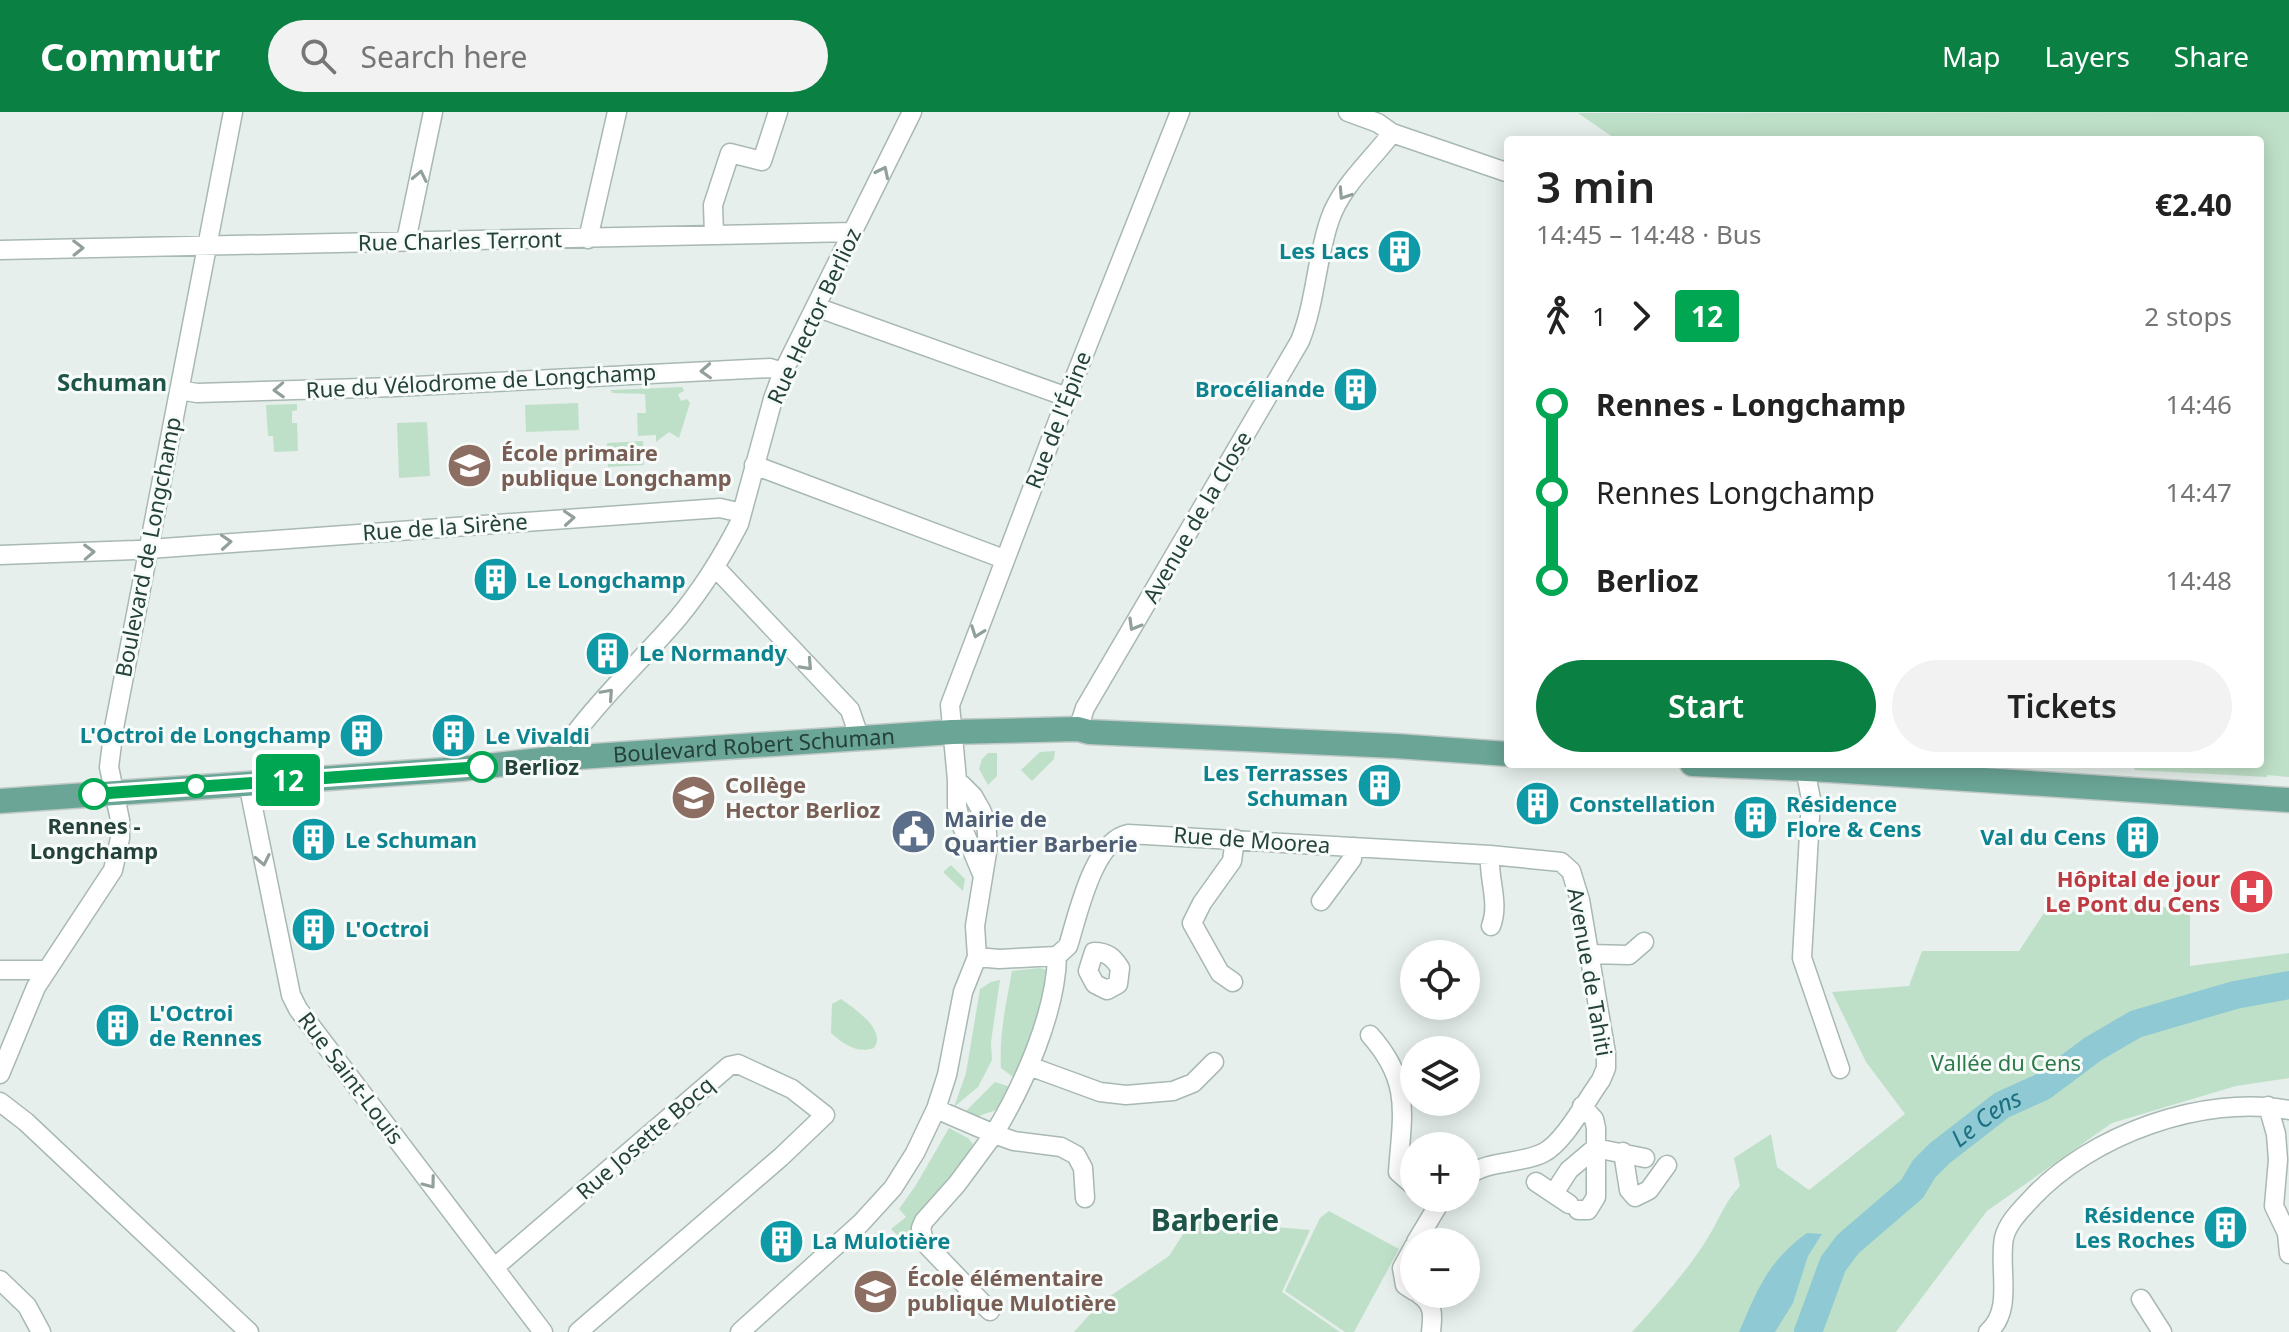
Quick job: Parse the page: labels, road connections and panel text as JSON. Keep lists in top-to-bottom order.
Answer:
{
  "streets": {
    "main road": ["Boulevard Robert Schuman"],
    "street": [
      "Rue Charles Terront",
      "Rue Hector Berlioz",
      "Rue du Vélodrome de Longchamp",
      "Rue de l'Épine",
      "Avenue de la Close",
      "Rue de la Sirène",
      "Boulevard de Longchamp",
      "Rue de Moorea",
      "Avenue de Tahiti",
      "Rue Saint-Louis",
      "Rue Josette Bocq"
    ]
  },
  "crossings": [
    ["Rue Charles Terront", "Rue Hector Berlioz"],
    ["Rue Charles Terront", "Boulevard de Longchamp"],
    ["Rue Hector Berlioz", "Rue du Vélodrome de Longchamp"],
    ["Rue Hector Berlioz", "Rue de la Sirène"],
    ["Rue Hector Berlioz", "Boulevard Robert Schuman"],
    ["Rue du Vélodrome de Longchamp", "Boulevard de Longchamp"],
    ["Rue de l'Épine", "Boulevard Robert Schuman"],
    ["Avenue de la Close", "Boulevard Robert Schuman"],
    ["Rue de la Sirène", "Boulevard de Longchamp"],
    ["Boulevard de Longchamp", "Boulevard Robert Schuman"],
    ["Boulevard Robert Schuman", "Rue Saint-Louis"],
    ["Rue de Moorea", "Avenue de Tahiti"],
    ["Rue Saint-Louis", "Rue Josette Bocq"]
  ],
  "one_way": [
    "Rue Hector Berlioz",
    "Rue du Vélodrome de Longchamp",
    "Avenue de la Close",
    "Rue de la Sirène",
    "Rue Saint-Louis"
  ],
  "districts": ["Schuman", "Barberie"],
  "water": ["Le Cens"],
  "parks": ["Vallée du Cens"],
  "places": {
    "building": [
      "Les Lacs",
      "Brocéliande",
      "Le Longchamp",
      "Le Normandy",
      "L'Octroi de Longchamp",
      "Le Vivaldi",
      "Les Terrasses Schuman",
      "Constellation",
      "Résidence Flore & Cens",
      "Val du Cens",
      "Le Schuman",
      "L'Octroi",
      "L'Octroi de Rennes",
      "Résidence Les Roches",
      "La Mulotière"
    ],
    "school or university": ["École primaire publique Longchamp", "Collège Hector Berlioz", "École élémentaire publique Mulotière"],
    "other": ["Berlioz", "Rennes - Longchamp"],
    "public building": ["Mairie de Quartier Barberie"],
    "hospital": ["Hôpital de jour Le Pont du Cens"]
  },
  "lines": ["bus line 12"],
  "page": {
    "header": "Commutr",
    "search": "Search here",
    "nav": ["Map", "Layers", "Share"],
    "on_map": "12",
    "heading": ["3 min", "14:45 – 14:48 · Bus", "€2.40"],
    "legs": ["1", "12", "2 stops"],
    "list": [
      {
        "name": "Rennes - Longchamp",
        "value": "14:46"
      },
      {
        "name": "Rennes Longchamp",
        "value": "14:47"
      },
      {
        "name": "Berlioz",
        "value": "14:48"
      }
    ],
    "buttons": ["Start", "Tickets"],
    "map_buttons": ["+", "−"]
  }
}
